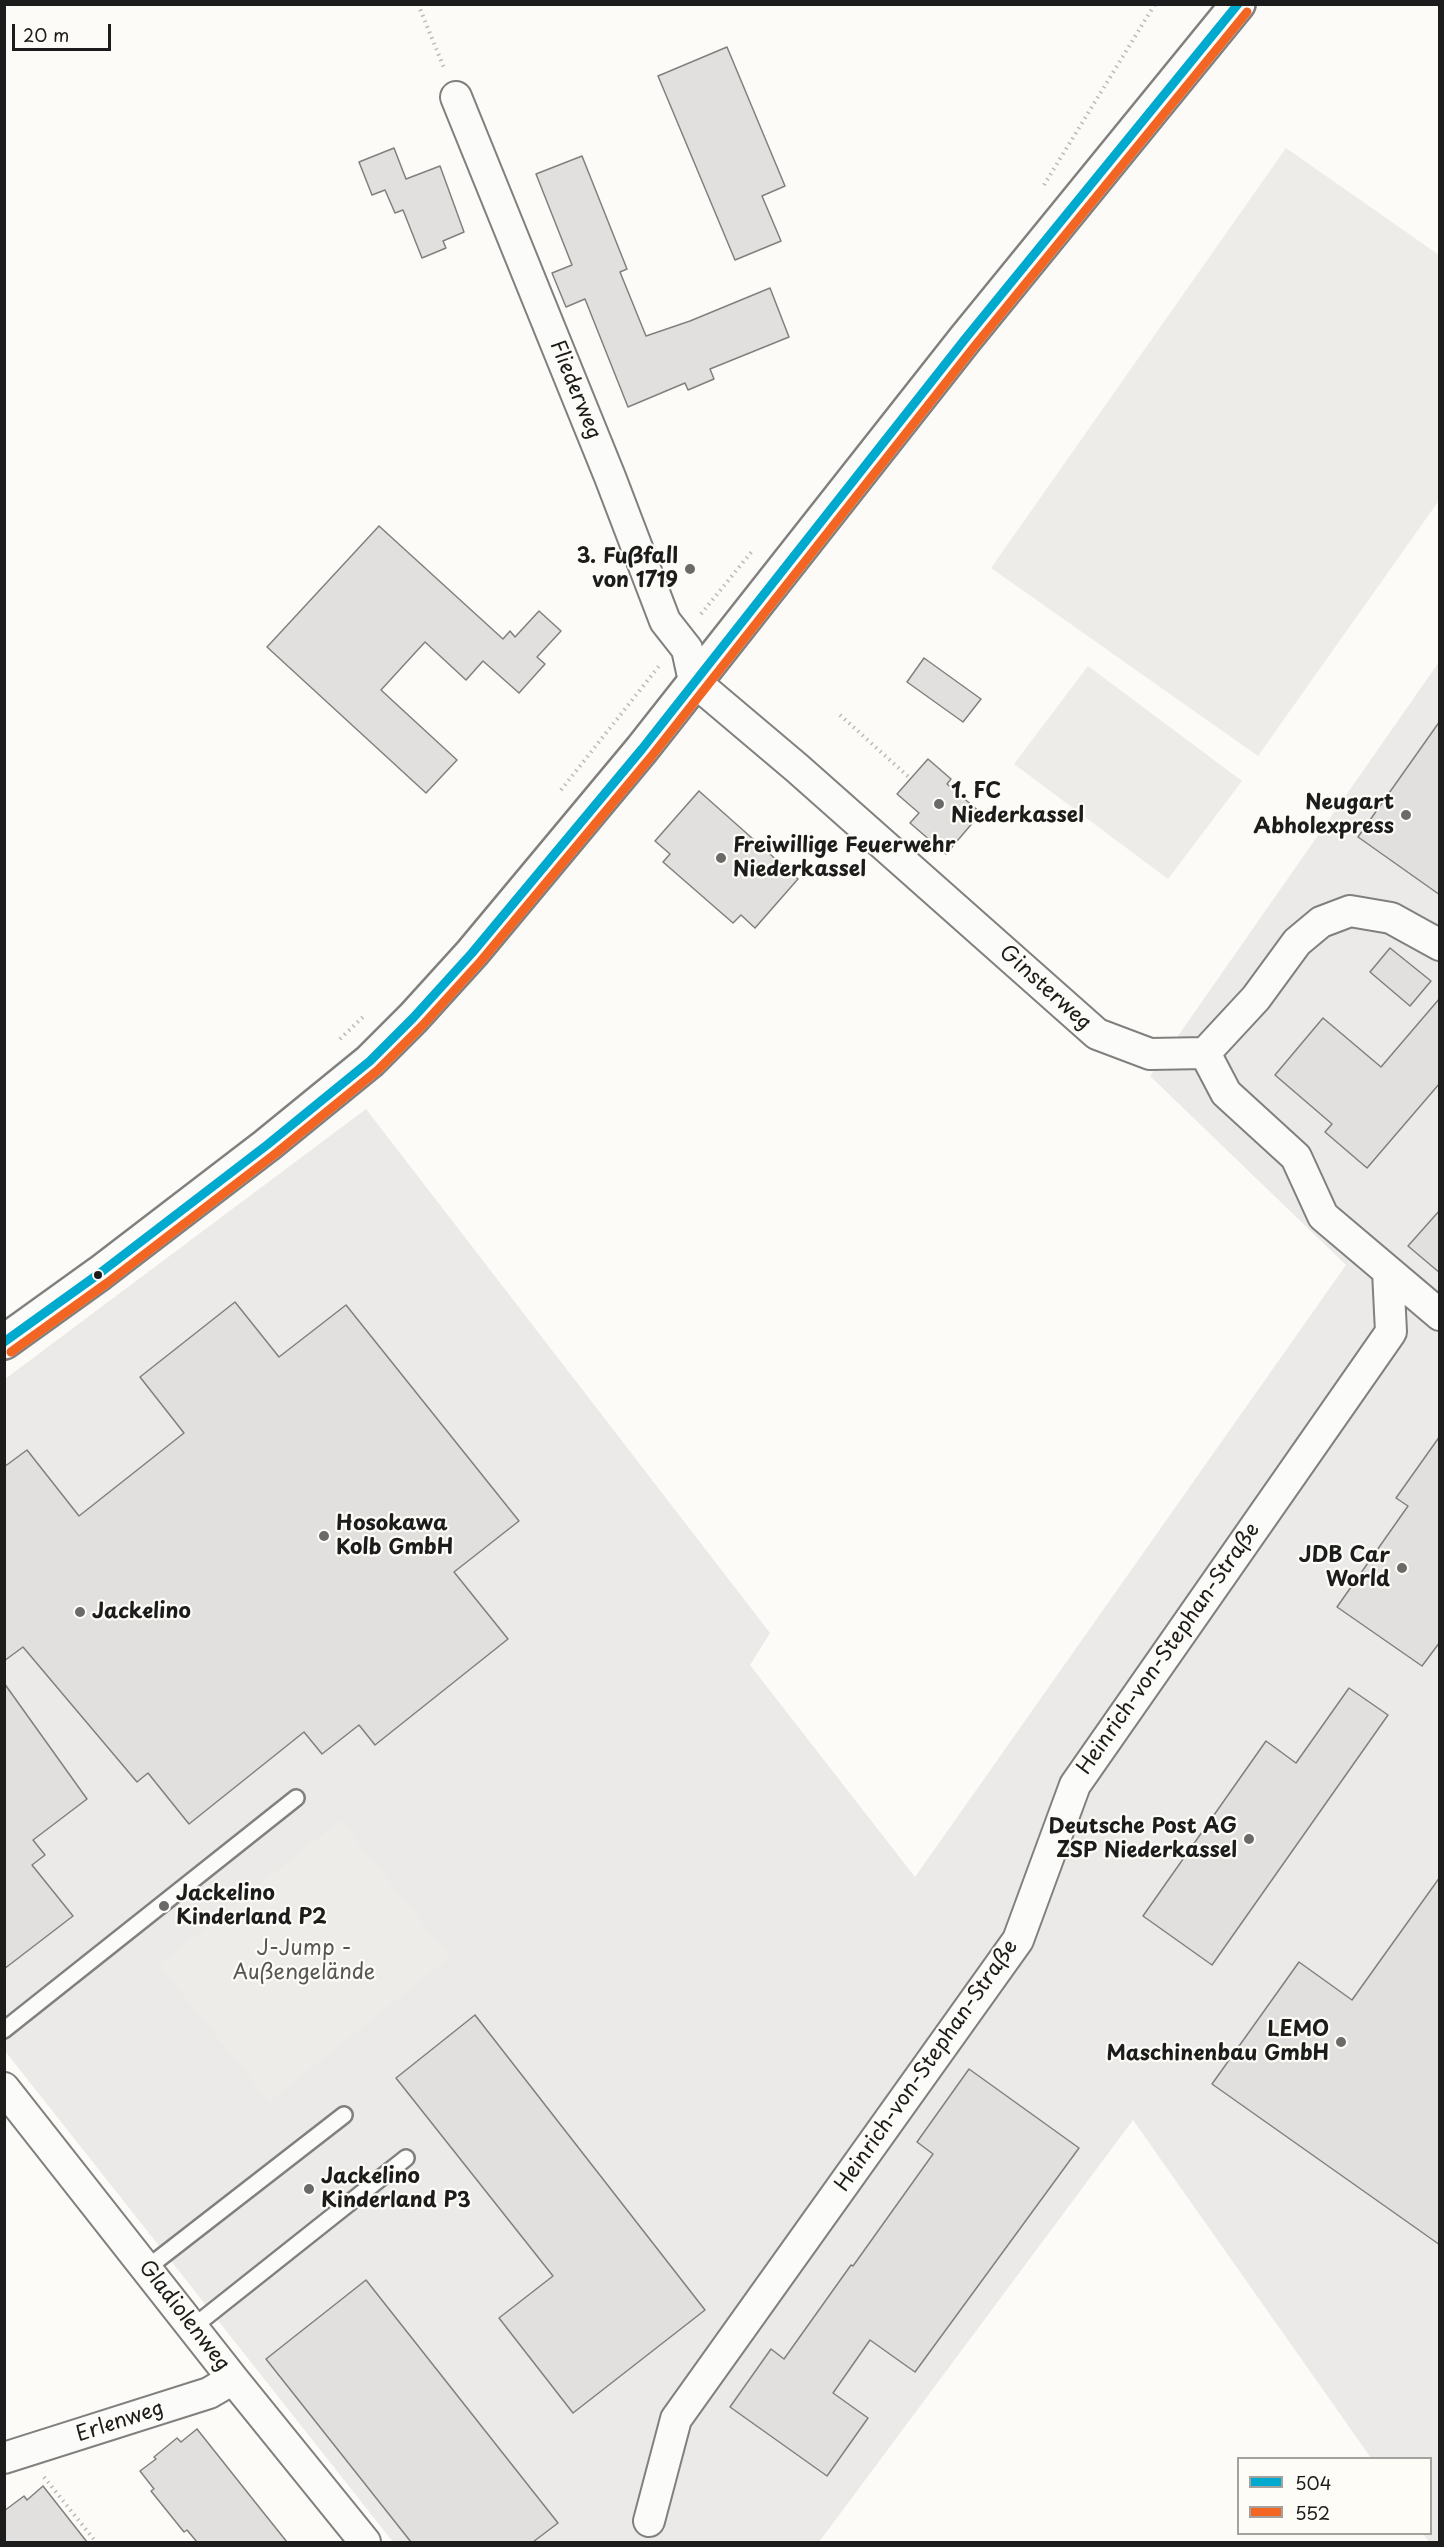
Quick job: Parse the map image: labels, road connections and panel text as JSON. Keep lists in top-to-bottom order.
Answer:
{
  "streets": {
    "street": [
      "Fliederweg",
      "Ginsterweg",
      "Heinrich-von-Stephan-Straße",
      "Gladiolenweg",
      "Erlenweg"
    ]
  },
  "crossings": [
    ["Fliederweg", "Ginsterweg"],
    ["Gladiolenweg", "Erlenweg"]
  ],
  "parks": ["J-Jump - Außengelände"],
  "places": [
    "3. Fußfall von 1719",
    "1. FC Niederkassel",
    "Neugart Abholexpress",
    "Freiwillige Feuerwehr Niederkassel",
    "Hosokawa Kolb GmbH",
    "JDB Car World",
    "Jackelino",
    "Deutsche Post AG ZSP Niederkassel",
    "Jackelino Kinderland P2",
    "LEMO Maschinenbau GmbH",
    "Jackelino Kinderland P3"
  ],
  "lines": ["transit line 504", "transit line 552"],
  "legend": ["504", "552"],
  "scale_bar": "20 m"
}
